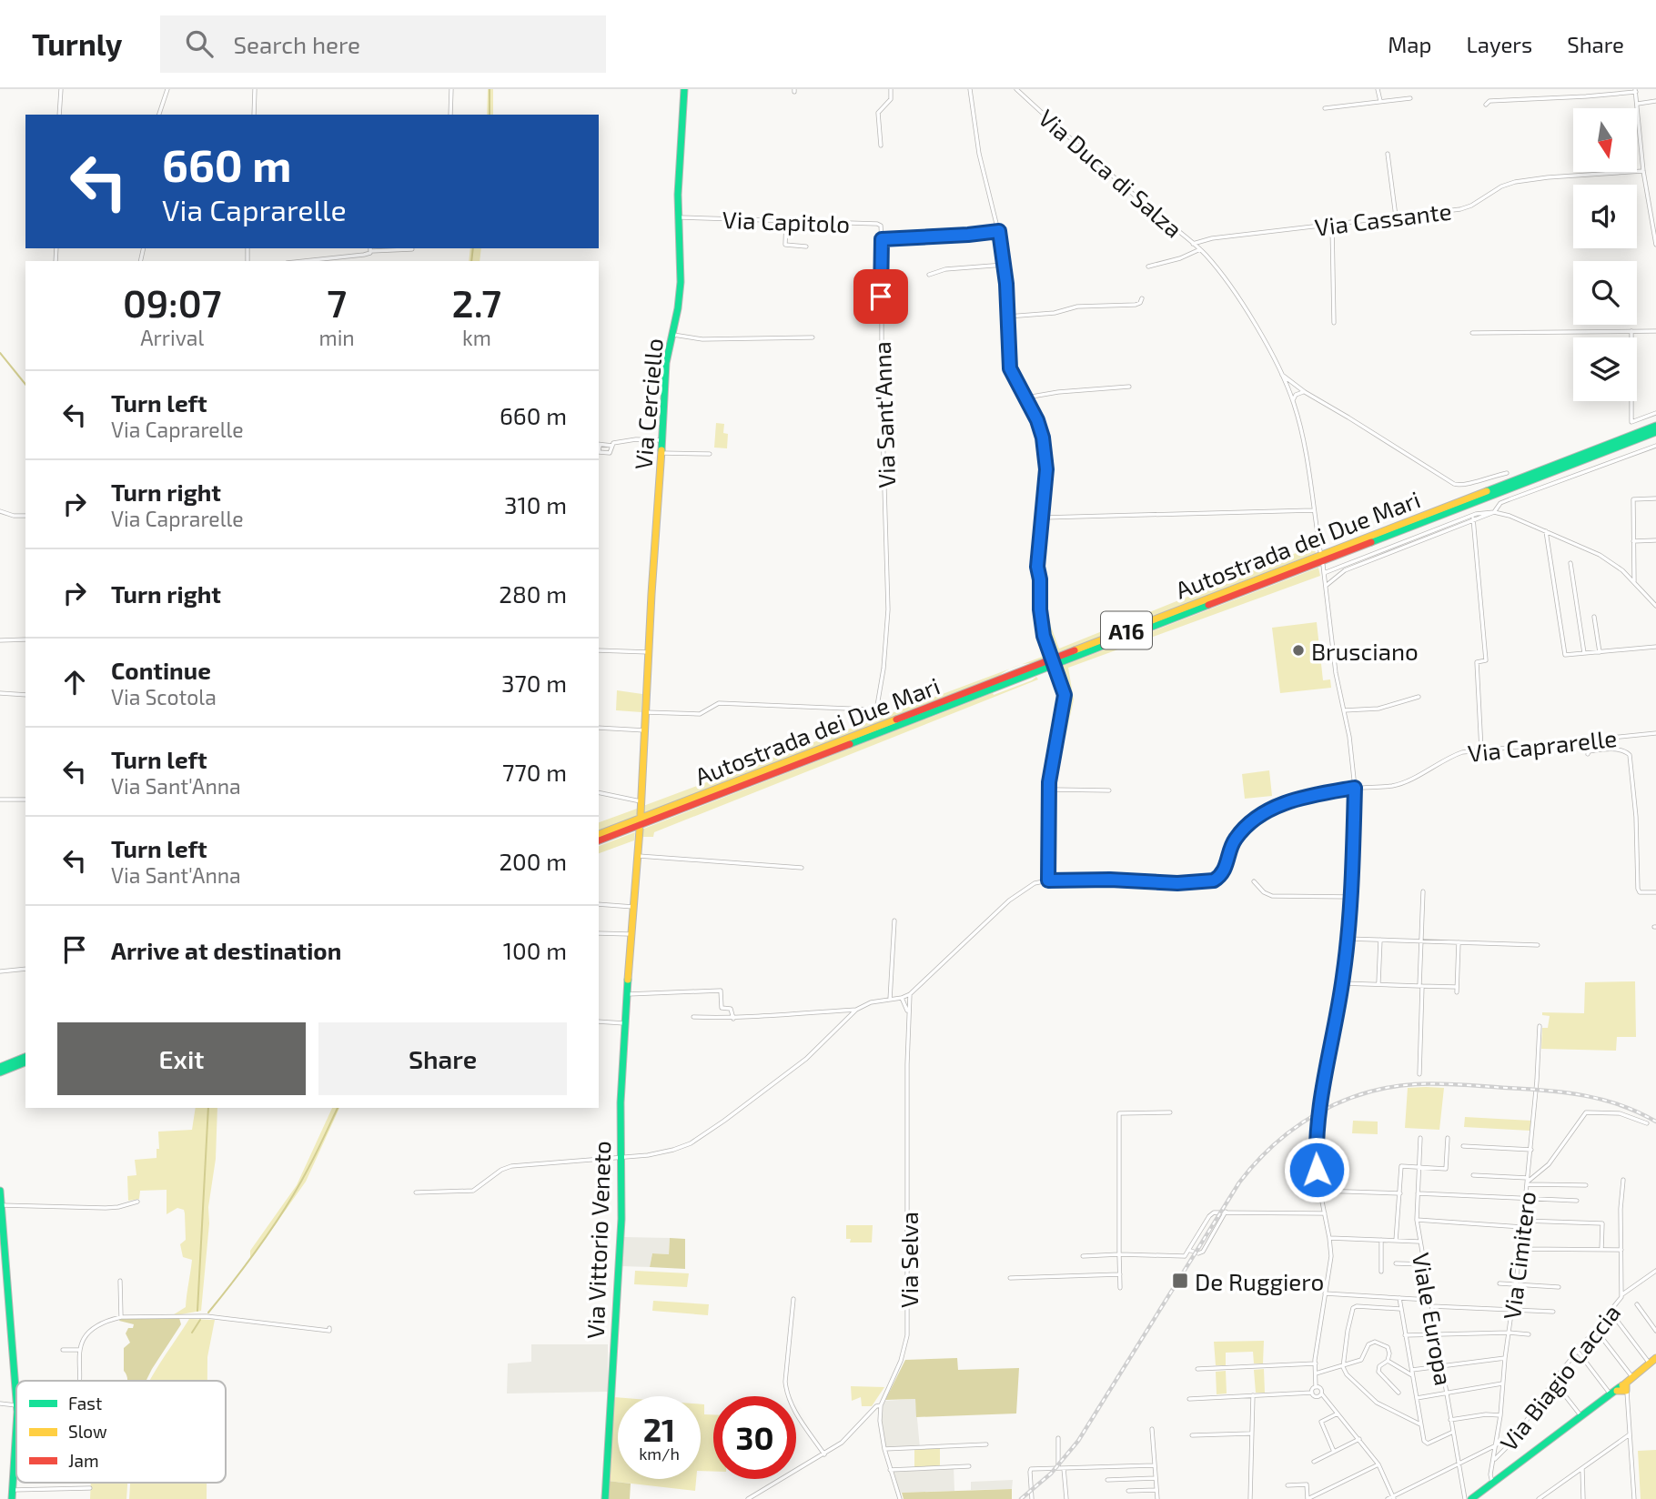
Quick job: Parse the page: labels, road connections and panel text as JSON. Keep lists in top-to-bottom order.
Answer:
{
  "streets": {
    "main road": [
      "Via Cerciello",
      "Autostrada dei Due Mari",
      "A16",
      "Via Vittorio Veneto"
    ],
    "street": [
      "Via Duca di Salza",
      "Via Cassante",
      "Via Capitolo",
      "Via Sant'Anna",
      "Via Caprarelle",
      "Via Cimitero",
      "Via Selva",
      "Viale Europa",
      "Via Biagio Caccia"
    ]
  },
  "crossings": [
    ["Via Duca di Salza", "Via Cassante"],
    ["Via Capitolo", "Via Cerciello"],
    ["Via Capitolo", "Via Sant'Anna"],
    ["Via Caprarelle", "Via Selva"],
    ["Via Cimitero", "Via Biagio Caccia"]
  ],
  "places": {
    "other": ["Brusciano"],
    "transit": ["De Ruggiero"]
  },
  "legend": ["Fast", "Slow", "Jam"],
  "north": "bottom",
  "page": {
    "header": "Turnly",
    "search": "Search here",
    "nav": ["Map", "Layers", "Share"],
    "turn": ["660 m", "Via Caprarelle"],
    "eta": [
      "09:07",
      "Arrival",
      "7",
      "min",
      "2.7",
      "km"
    ],
    "list": [
      {
        "name": "Turn left",
        "note": "Via Caprarelle",
        "value": "660 m"
      },
      {
        "name": "Turn right",
        "note": "Via Caprarelle",
        "value": "310 m"
      },
      {
        "name": "Turn right",
        "value": "280 m"
      },
      {
        "name": "Continue",
        "note": "Via Scotola",
        "value": "370 m"
      },
      {
        "name": "Turn left",
        "note": "Via Sant'Anna",
        "value": "770 m"
      },
      {
        "name": "Turn left",
        "note": "Via Sant'Anna",
        "value": "200 m"
      },
      {
        "name": "Arrive at destination",
        "value": "100 m"
      }
    ],
    "buttons": ["Exit", "Share"],
    "speed": "21 km/h",
    "limit": "30"
  }
}
